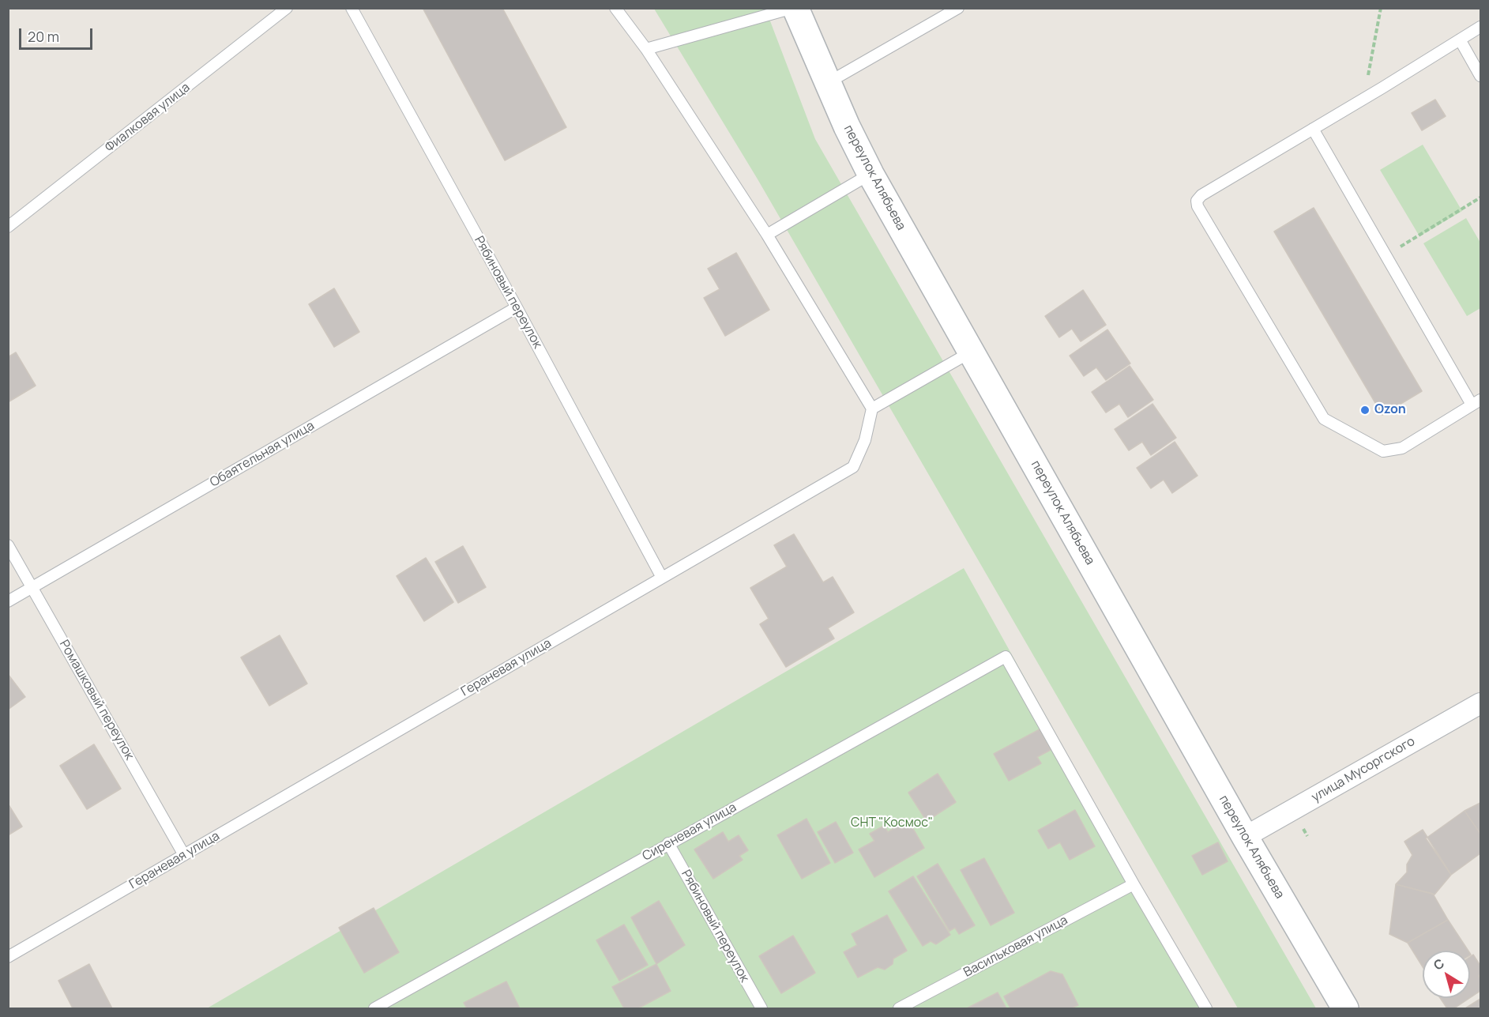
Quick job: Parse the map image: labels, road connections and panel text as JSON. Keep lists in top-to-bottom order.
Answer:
{
  "streets": {
    "main road": ["переулок Алябьева"],
    "street": ["улица Мусоргского"],
    "lane": [
      "Фиалковая улица",
      "Рябиновый переулок",
      "Обаятельная улица",
      "Гераневая улица",
      "Ромашковый переулок",
      "Сиреневая улица",
      "Васильковая улица"
    ]
  },
  "crossings": [
    ["переулок Алябьева", "улица Мусоргского"],
    ["Рябиновый переулок", "Обаятельная улица"],
    ["Рябиновый переулок", "Гераневая улица"],
    ["Рябиновый переулок", "Сиреневая улица"],
    ["Обаятельная улица", "Ромашковый переулок"],
    ["Гераневая улица", "Ромашковый переулок"],
    ["Сиреневая улица", "Васильковая улица"]
  ],
  "parks": ["СНТ \"Космос\""],
  "places": ["Ozon"],
  "scale_bar": "20 m",
  "north": "top left"
}
